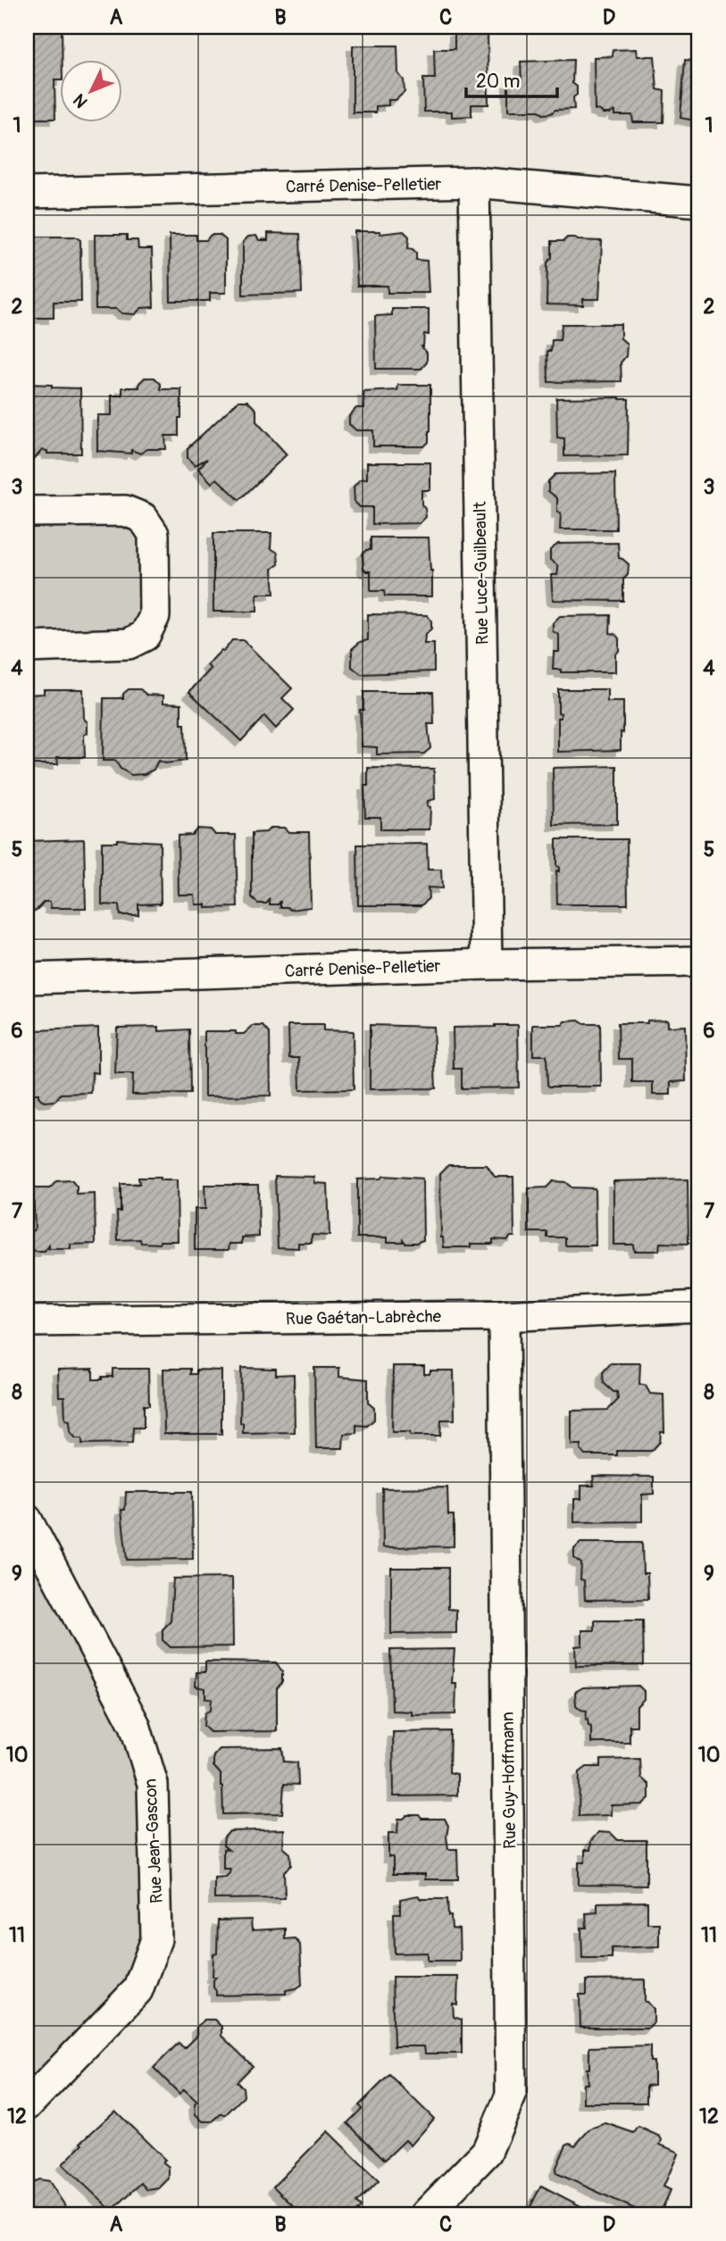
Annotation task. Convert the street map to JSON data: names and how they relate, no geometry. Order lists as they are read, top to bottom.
{
  "streets": {
    "street": [
      "Carré Denise-Pelletier",
      "Rue Luce-Guilbeault",
      "Rue Gaétan-Labrèche",
      "Rue Guy-Hoffmann",
      "Rue Jean-Gascon"
    ]
  },
  "crossings": [
    ["Carré Denise-Pelletier", "Rue Luce-Guilbeault"],
    ["Rue Gaétan-Labrèche", "Rue Guy-Hoffmann"]
  ],
  "scale_bar": "20 m",
  "north": "bottom left",
  "grid": {
    "columns": [
      "A",
      "B",
      "C",
      "D"
    ],
    "rows": [
      "1",
      "2",
      "3",
      "4",
      "5",
      "6",
      "7",
      "8",
      "9",
      "10",
      "11",
      "12"
    ]
  }
}
